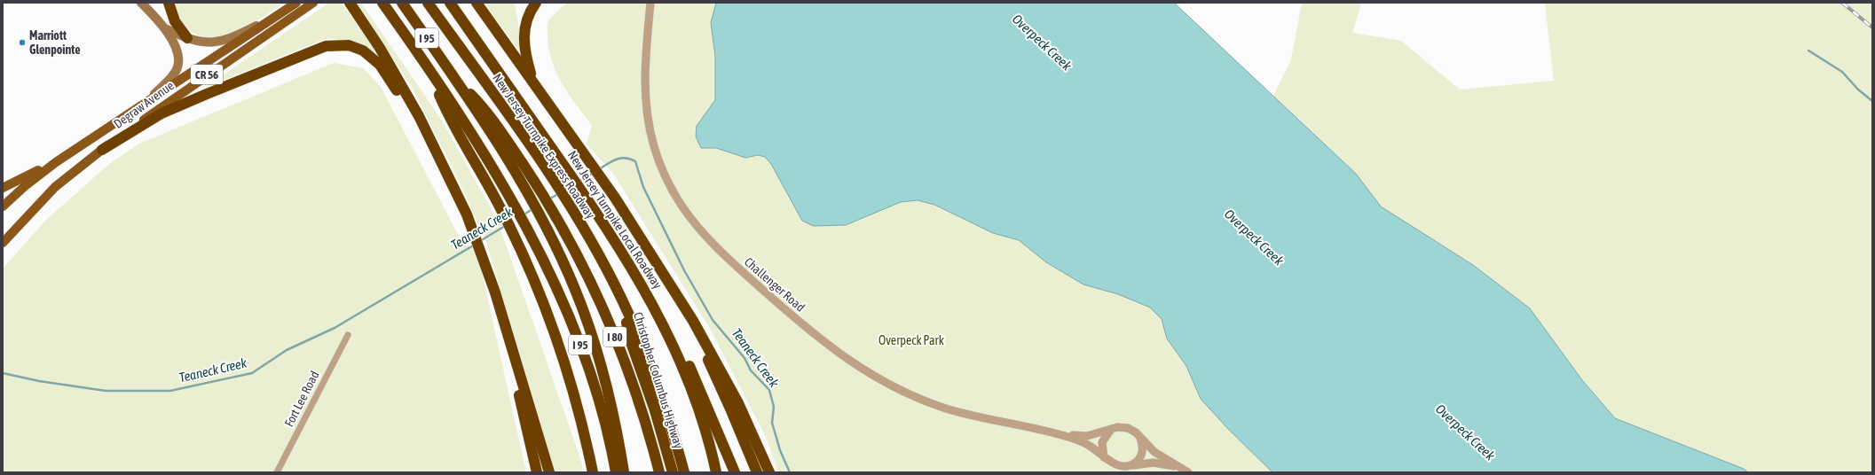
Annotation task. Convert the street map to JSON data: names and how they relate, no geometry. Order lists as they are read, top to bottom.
{
  "streets": {
    "highway": [
      "I 95",
      "New Jersey Turnpike Express Roadway",
      "New Jersey Turnpike Local Roadway",
      "I 80",
      "Christopher Columbus Highway"
    ],
    "main road": ["CR 56", "Degraw Avenue"],
    "street": ["Challenger Road", "Fort Lee Road"]
  },
  "crossings": [
    ["I 95", "Christopher Columbus Highway"],
    ["New Jersey Turnpike Express Roadway", "Christopher Columbus Highway"],
    ["New Jersey Turnpike Local Roadway", "Christopher Columbus Highway"]
  ],
  "water": ["Overpeck Creek", "Teaneck Creek"],
  "parks": ["Overpeck Park"],
  "places": ["Marriott Glenpointe"]
}
